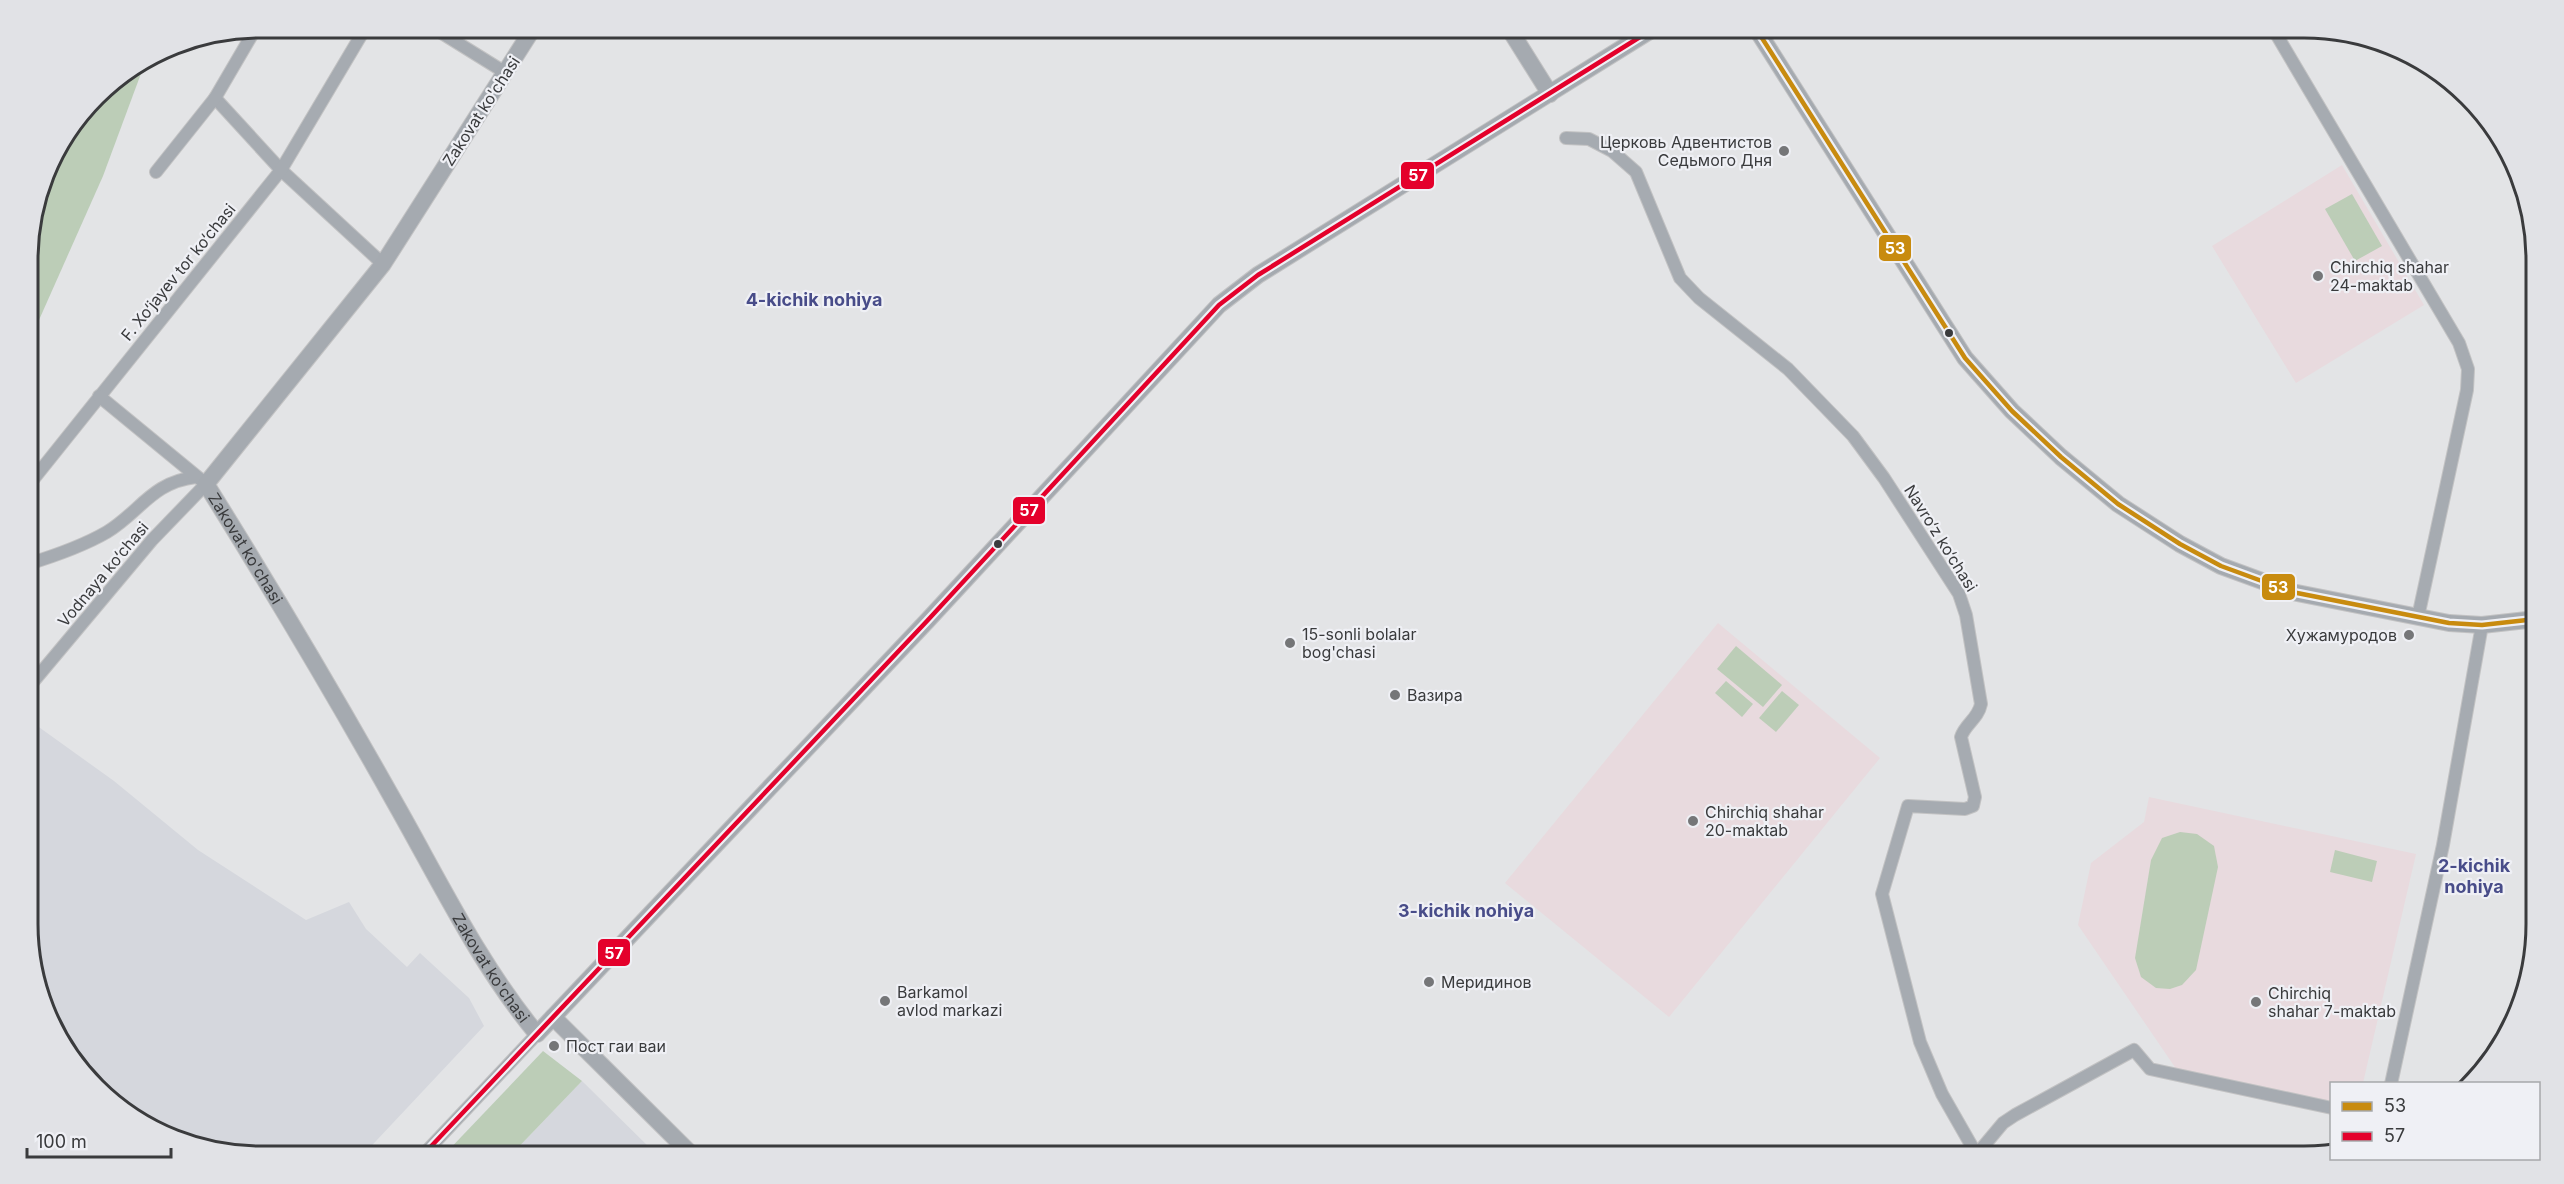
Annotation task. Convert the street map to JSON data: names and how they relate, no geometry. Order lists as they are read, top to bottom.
{
  "streets": {
    "main road": ["Zakovat ko'chasi"],
    "street": ["F. Xo‘jayev tor ko‘chasi", "Navro‘z ko‘chasi", "Vodnaya ko‘chasi"]
  },
  "crossings": [
    ["Zakovat ko'chasi", "Vodnaya ko‘chasi"]
  ],
  "districts": ["4-kichik nohiya", "2-kichik nohiya", "3-kichik nohiya"],
  "places": [
    "Церковь Адвентистов Седьмого Дня",
    "Chirchiq shahar 24-maktab",
    "Хужамуродов",
    "15-sonli bolalar bog'chasi",
    "Вазира",
    "Chirchiq shahar 20-maktab",
    "Меридинов",
    "Barkamol avlod markazi",
    "Chirchiq shahar 7-maktab",
    "Пост гаи ваи"
  ],
  "lines": ["transit line 53", "transit line 57"],
  "legend": ["53", "57"],
  "scale_bar": "100 m"
}
